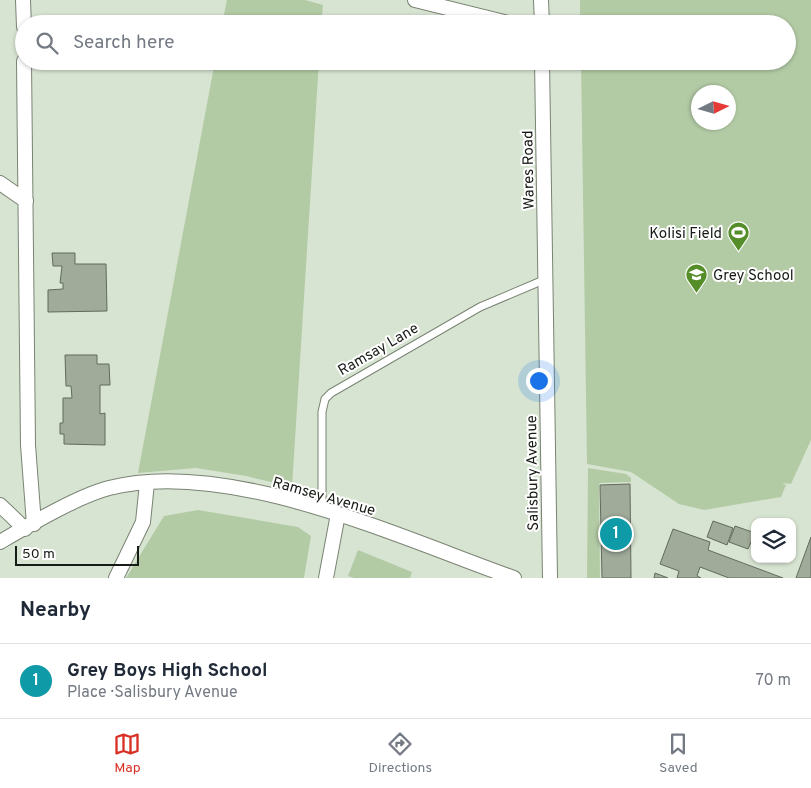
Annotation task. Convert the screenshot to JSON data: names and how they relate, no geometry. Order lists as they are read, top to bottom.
{
  "streets": {
    "street": ["Wares Road", "Salisbury Avenue", "Ramsey Avenue"],
    "lane": ["Ramsay Lane"]
  },
  "crossings": [
    ["Wares Road", "Ramsay Lane"],
    ["Wares Road", "Salisbury Avenue"],
    ["Ramsay Lane", "Salisbury Avenue"],
    ["Ramsay Lane", "Ramsey Avenue"]
  ],
  "places": {
    "sports": ["Kolisi Field"],
    "school or university": ["Grey School"]
  },
  "scale_bar": "50 m",
  "north": "right",
  "page": {
    "search": "Search here",
    "pins": "1",
    "scale": "50 m",
    "heading": "Nearby",
    "list": [
      {
        "mark": "1",
        "name": "Grey Boys High School",
        "note": "Place · Salisbury Avenue",
        "value": "70 m"
      }
    ],
    "nav": ["Map", "Directions", "Saved"]
  }
}
